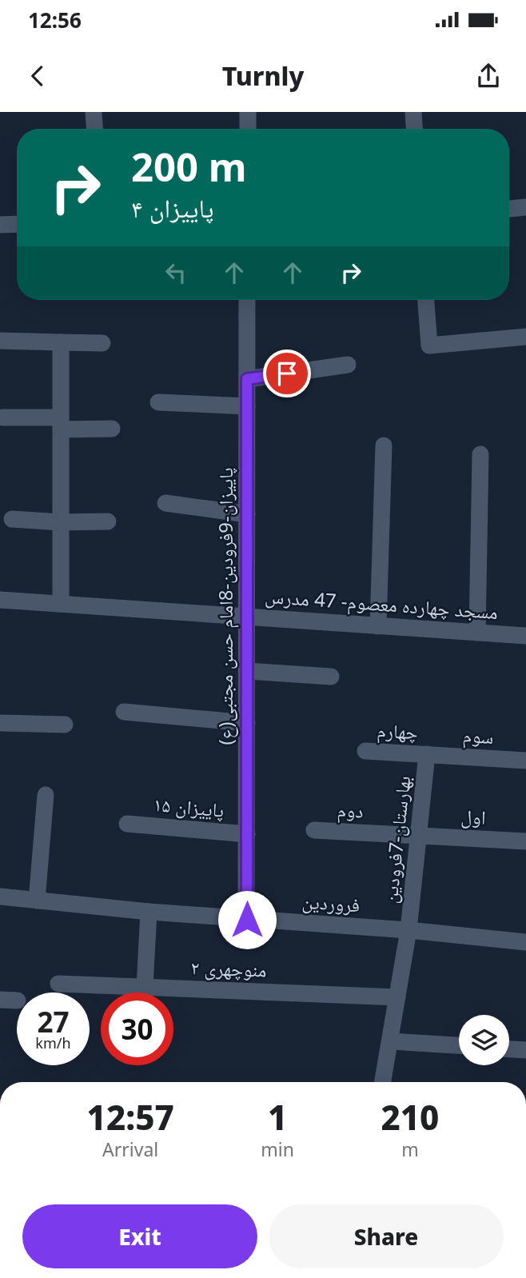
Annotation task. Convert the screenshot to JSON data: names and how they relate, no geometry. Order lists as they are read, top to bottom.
{
  "streets": {
    "street": [
      "مسجد چهارده معصوم- 47 مدرس",
      "پاییزان-9فرودین-8امام حسن مجتبی(ع)",
      "چهارم",
      "سوم",
      "پاییزان ۱۵",
      "دوم",
      "اول",
      "بهارستان-7فرودین",
      "فروردین",
      "منوچهری ۲"
    ]
  },
  "crossings": [
    ["مسجد چهارده معصوم- 47 مدرس", "پاییزان-9فرودین-8امام حسن مجتبی(ع)"],
    ["پاییزان-9فرودین-8امام حسن مجتبی(ع)", "پاییزان ۱۵"],
    ["پاییزان-9فرودین-8امام حسن مجتبی(ع)", "فروردین"],
    ["چهارم", "سوم"],
    ["چهارم", "بهارستان-7فرودین"],
    ["سوم", "بهارستان-7فرودین"],
    ["دوم", "اول"],
    ["دوم", "بهارستان-7فرودین"],
    ["اول", "بهارستان-7فرودین"],
    ["بهارستان-7فرودین", "فروردین"],
    ["بهارستان-7فرودین", "منوچهری ۲"]
  ],
  "page": {
    "status": "12:56",
    "header": "Turnly",
    "turn": ["200 m", "پاییزان ۴"],
    "speed": "27 km/h",
    "limit": "30",
    "eta": [
      "12:57",
      "Arrival",
      "1",
      "min",
      "210",
      "m"
    ],
    "buttons": ["Exit", "Share"]
  }
}
